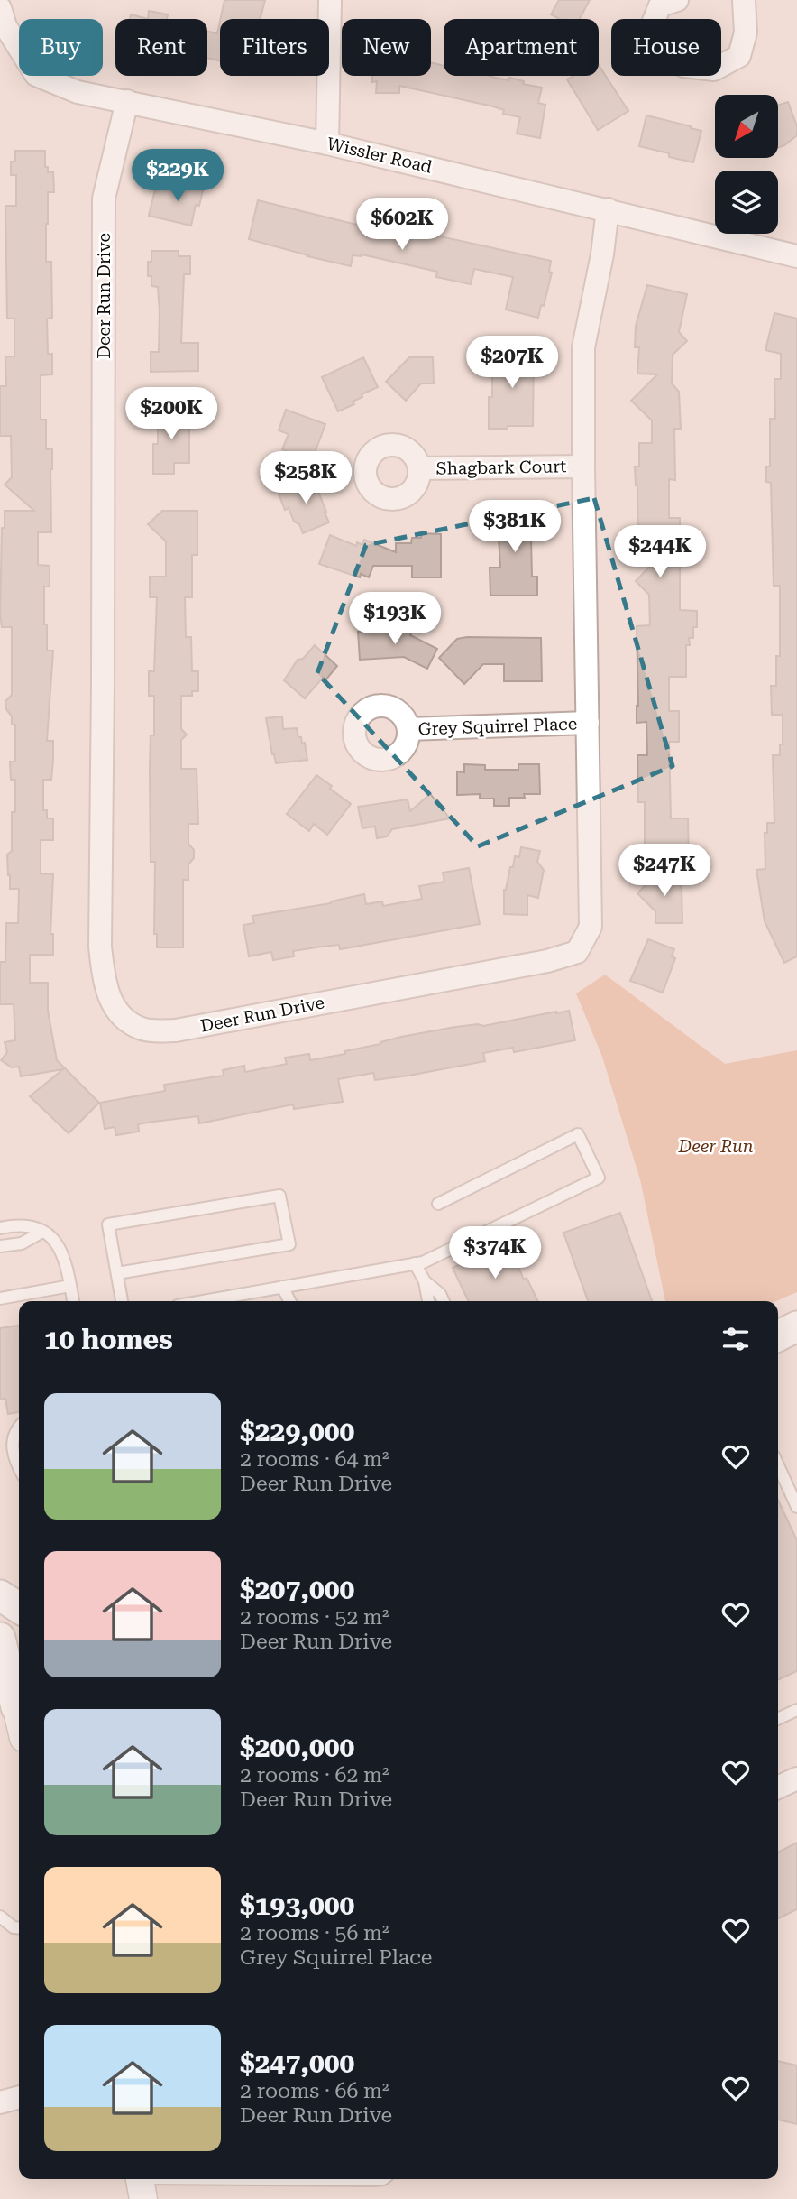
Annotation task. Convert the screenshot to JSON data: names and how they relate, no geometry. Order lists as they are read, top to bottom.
{
  "streets": {
    "street": [
      "Wissler Road",
      "Deer Run Drive",
      "Shagbark Court",
      "Grey Squirrel Place"
    ]
  },
  "crossings": [
    ["Wissler Road", "Deer Run Drive"],
    ["Deer Run Drive", "Shagbark Court"],
    ["Deer Run Drive", "Grey Squirrel Place"]
  ],
  "parks": ["Deer Run"],
  "north": "bottom left",
  "page": {
    "chip": [
      "Buy",
      "Rent",
      "Filters",
      "New",
      "Apartment",
      "House"
    ],
    "price": [
      "$229K",
      "$602K",
      "$207K",
      "$200K",
      "$258K",
      "$381K",
      "$244K",
      "$193K",
      "$247K",
      "$374K"
    ],
    "heading": "10 homes",
    "list": [
      {
        "name": "$229,000",
        "note": "2 rooms · 64 m² · Deer Run Drive"
      },
      {
        "name": "$207,000",
        "note": "2 rooms · 52 m² · Deer Run Drive"
      },
      {
        "name": "$200,000",
        "note": "2 rooms · 62 m² · Deer Run Drive"
      },
      {
        "name": "$193,000",
        "note": "2 rooms · 56 m² · Grey Squirrel Place"
      },
      {
        "name": "$247,000",
        "note": "2 rooms · 66 m² · Deer Run Drive"
      }
    ]
  }
}
